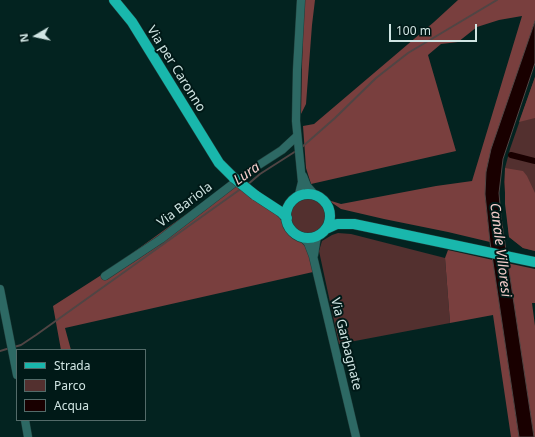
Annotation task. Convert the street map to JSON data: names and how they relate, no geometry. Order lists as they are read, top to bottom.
{
  "streets": {
    "main road": ["Via per Caronno"],
    "street": ["Via Bariola", "Via Garbagnate"]
  },
  "water": ["Lura", "Canale Villoresi"],
  "legend": ["Strada", "Parco", "Acqua"],
  "scale_bar": "100 m",
  "north": "left"
}
